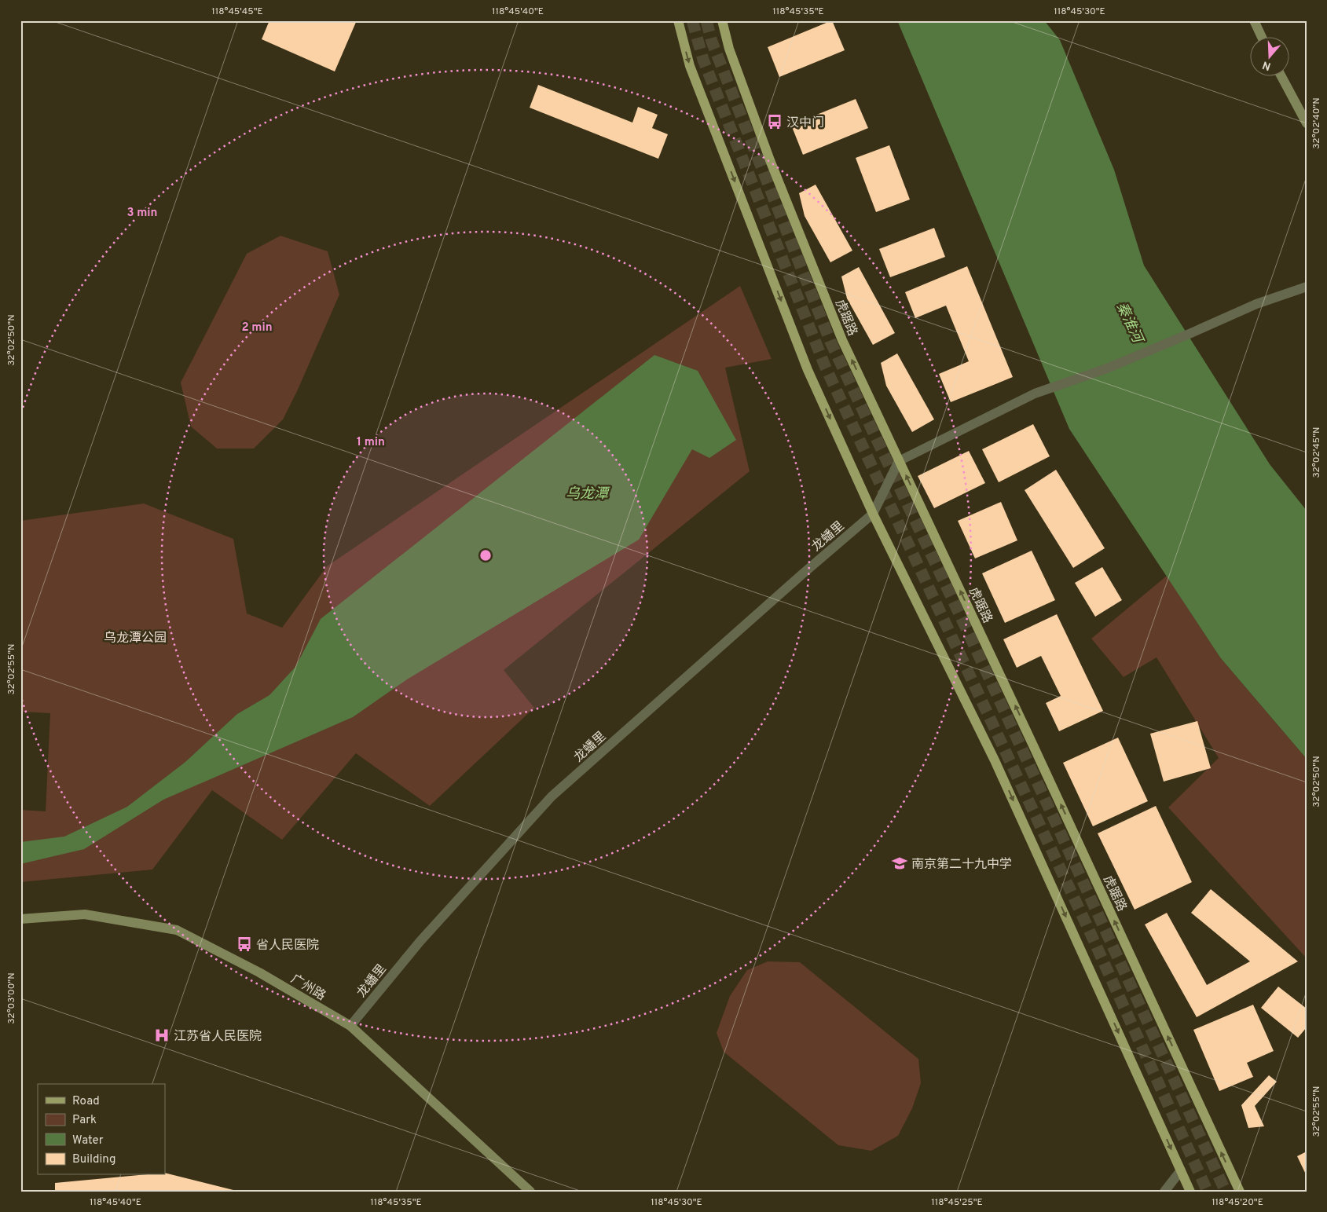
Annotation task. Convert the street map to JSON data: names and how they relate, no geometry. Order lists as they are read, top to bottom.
{
  "streets": {
    "main road": ["虎踞路", "广州路"],
    "street": ["龙蟠里"]
  },
  "crossings": [
    ["龙蟠里", "广州路"]
  ],
  "water": ["秦淮河", "乌龙潭"],
  "parks": ["乌龙潭公园"],
  "places": {
    "bus stop": ["汉中门", "省人民医院"],
    "school or university": ["南京第二十九中学"],
    "hospital": ["江苏省人民医院"]
  },
  "legend": [
    "Road",
    "Park",
    "Water",
    "Building"
  ],
  "north": "bottom",
  "coordinates": [
    "118°45'45\"E",
    "118°45'40\"E",
    "118°45'35\"E",
    "118°45'30\"E",
    "32°02'40\"N",
    "32°02'50\"N",
    "32°02'45\"N",
    "32°02'55\"N",
    "32°03'00\"N",
    "118°45'25\"E",
    "118°45'20\"E"
  ],
  "rings": ["3 min", "2 min", "1 min"]
}
